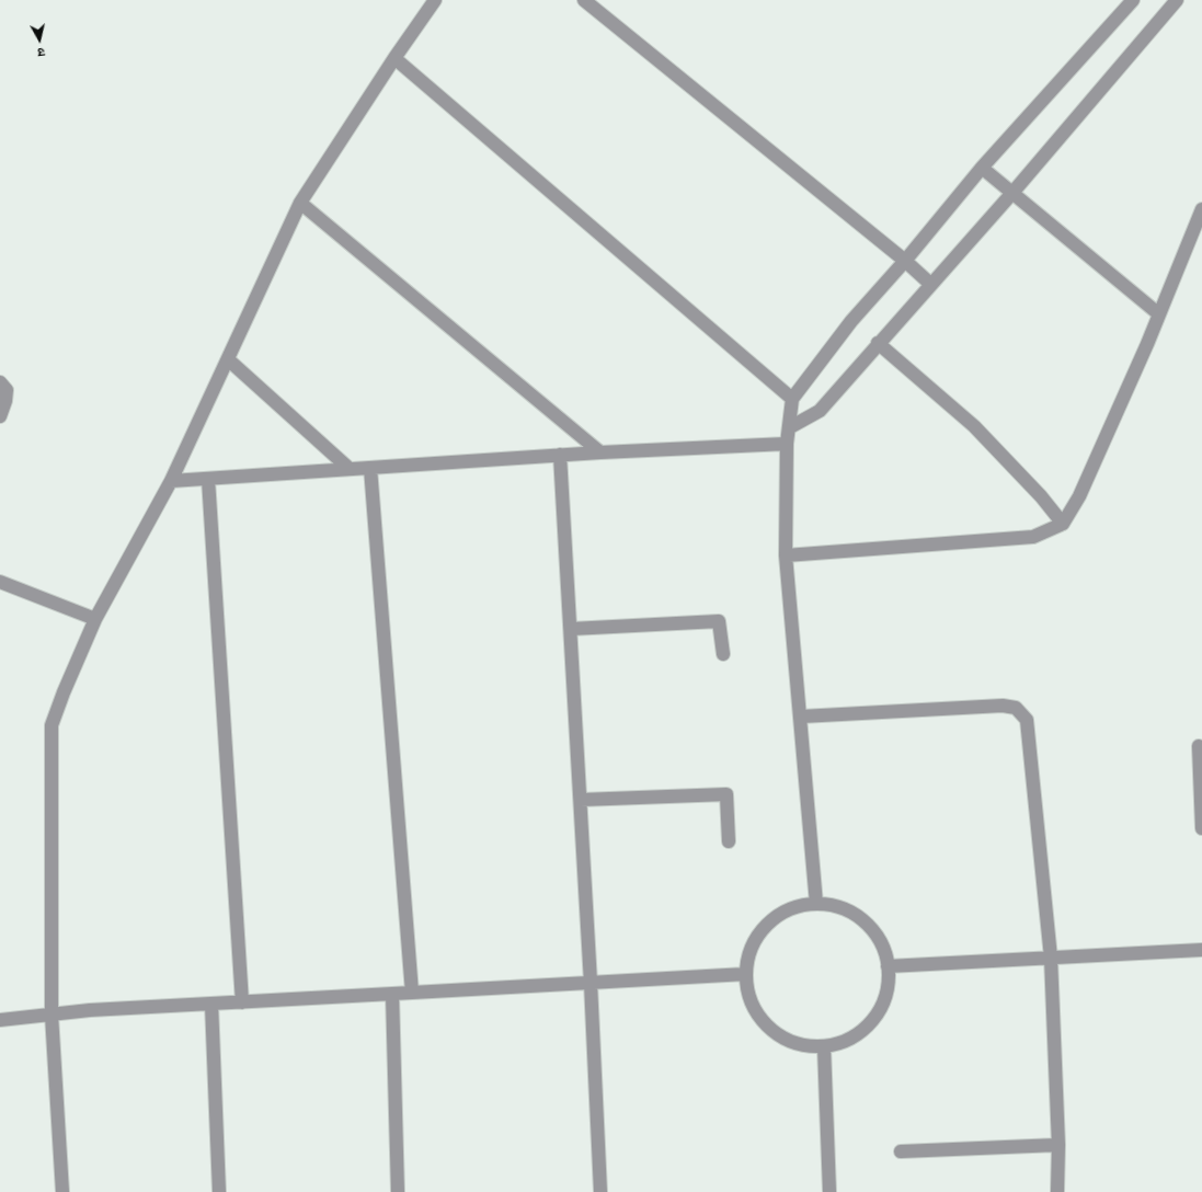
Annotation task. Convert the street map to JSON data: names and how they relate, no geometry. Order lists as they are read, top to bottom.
{
  "north": "bottom"
}
